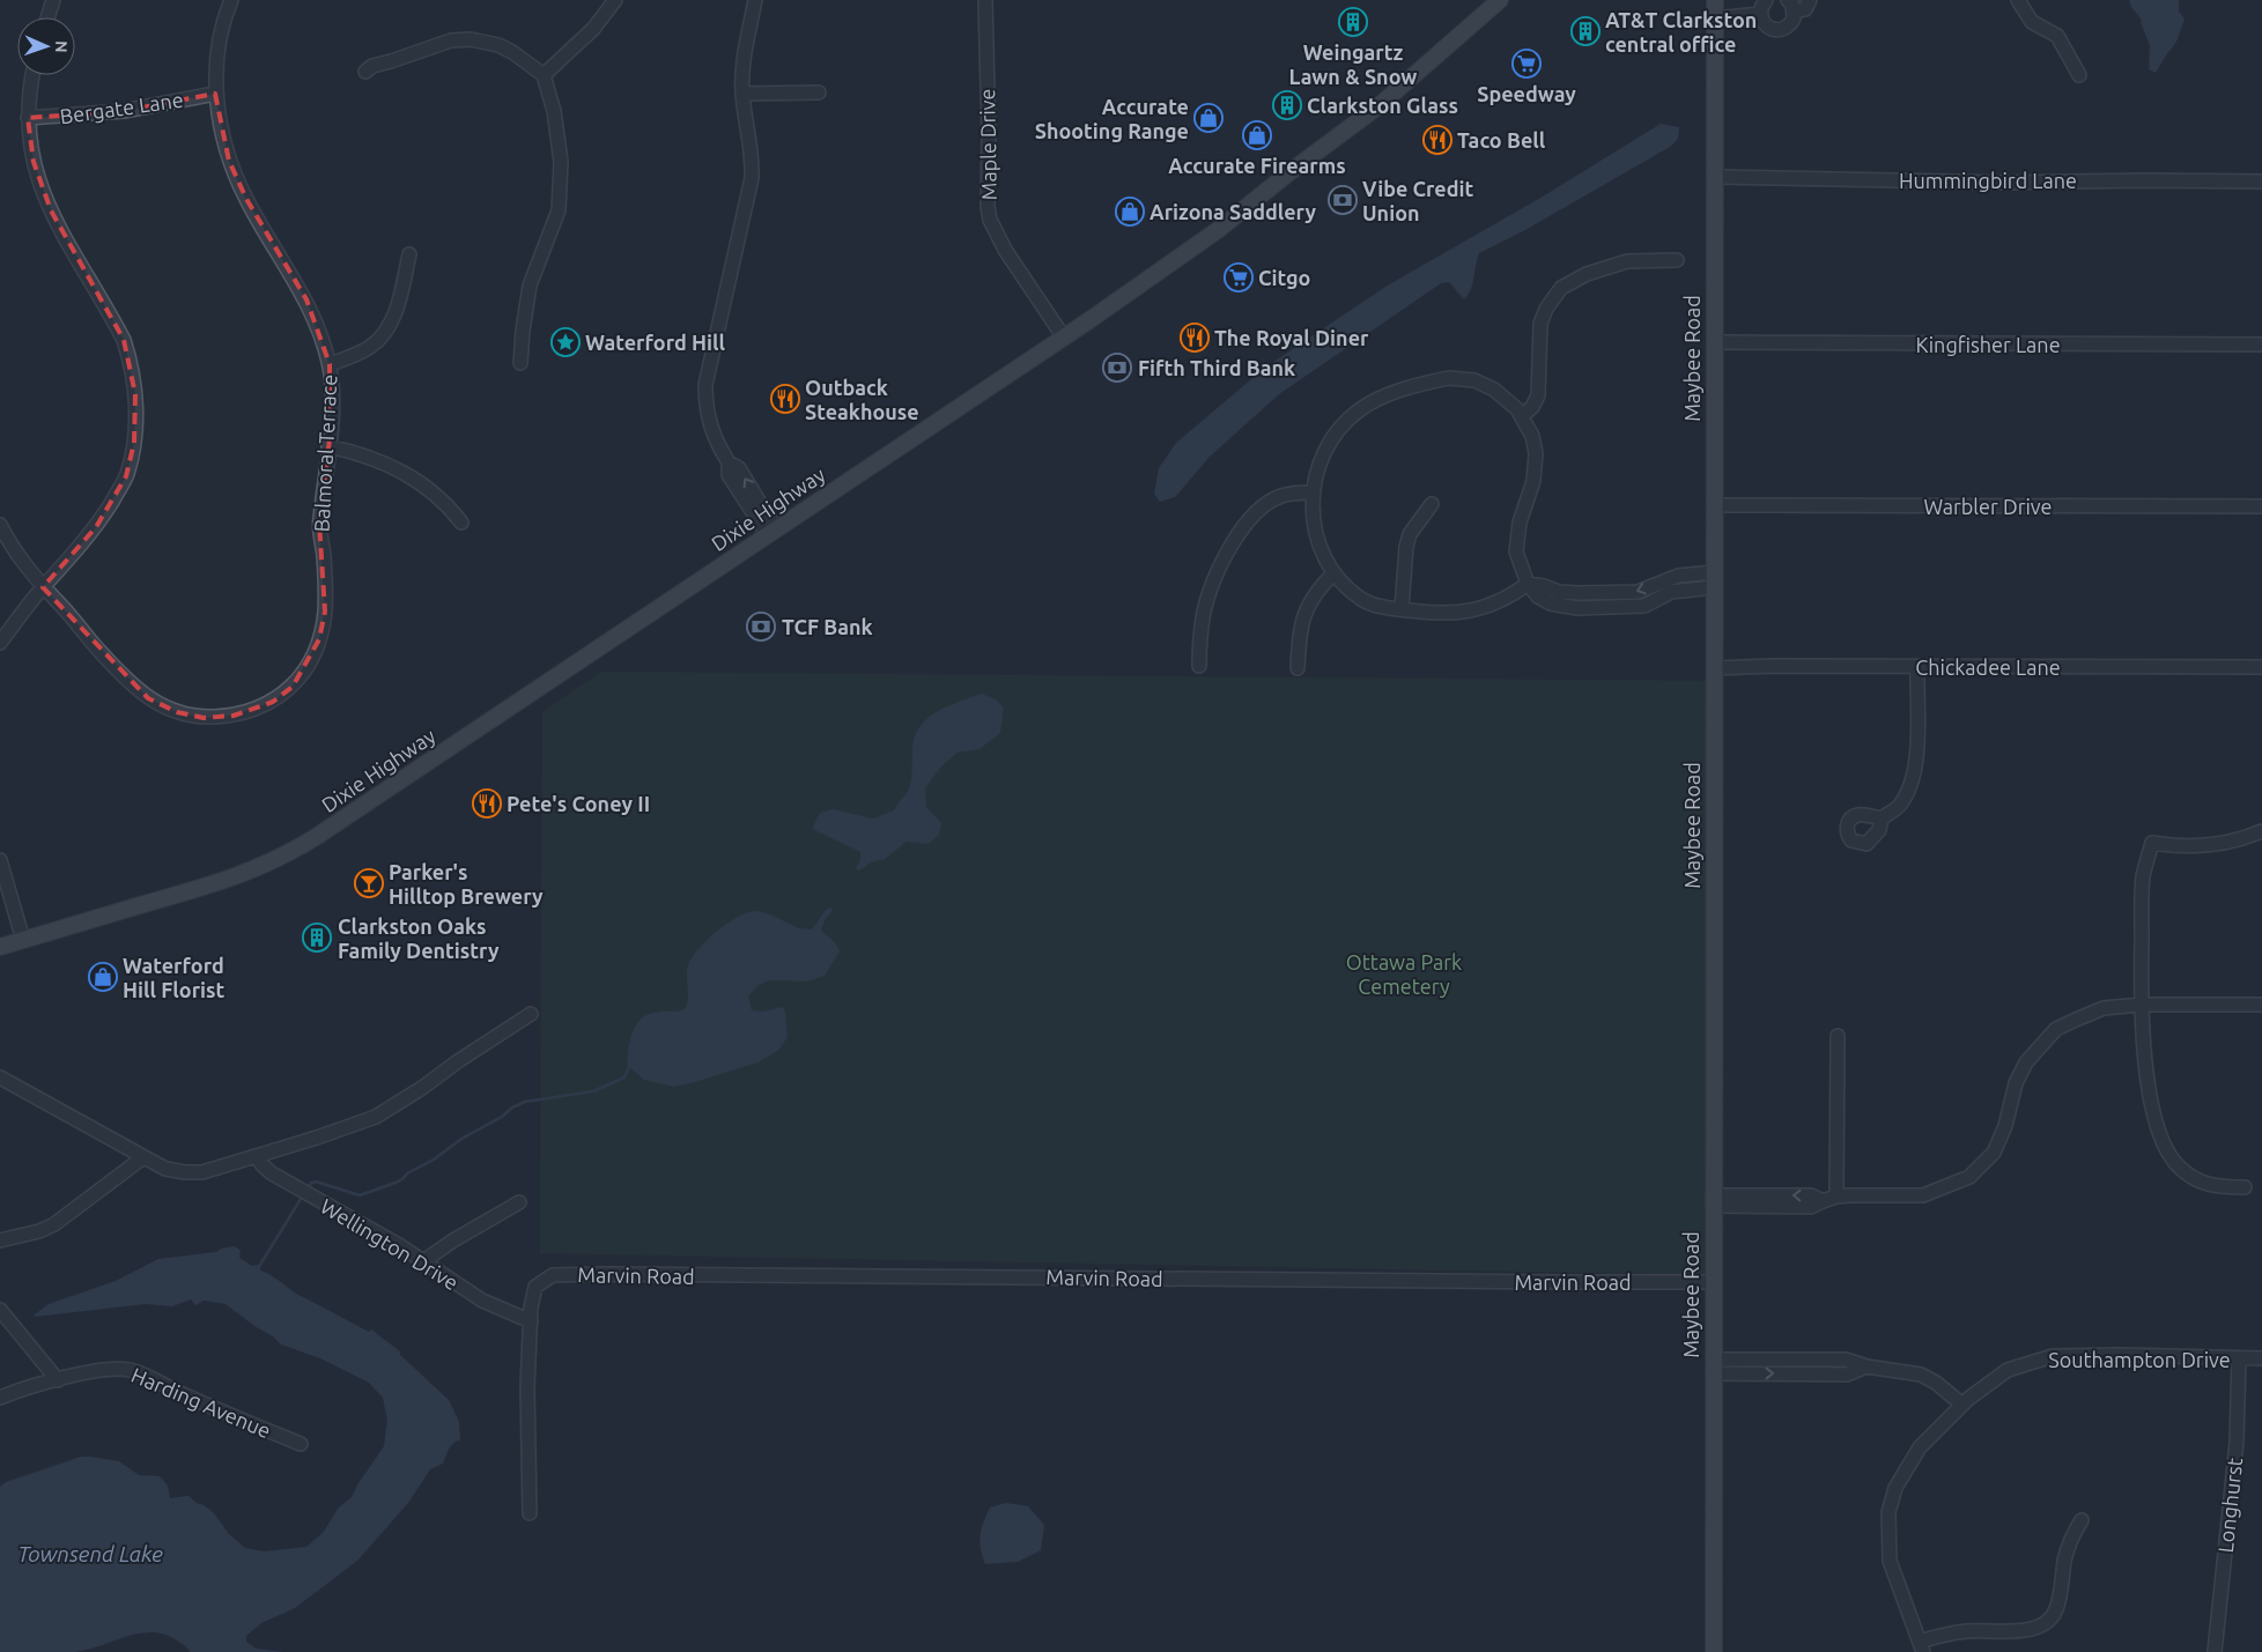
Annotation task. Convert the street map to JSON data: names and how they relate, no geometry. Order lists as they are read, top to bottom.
{
  "streets": {
    "main road": ["Maybee Road", "Dixie Highway"],
    "street": [
      "Bergate Lane",
      "Maple Drive",
      "Hummingbird Lane",
      "Kingfisher Lane",
      "Balmoral Terrace",
      "Warbler Drive",
      "Chickadee Lane",
      "Wellington Drive",
      "Marvin Road",
      "Southampton Drive",
      "Harding Avenue",
      "Longhurst"
    ]
  },
  "crossings": [
    ["Bergate Lane", "Balmoral Terrace"],
    ["Maple Drive", "Dixie Highway"],
    ["Hummingbird Lane", "Maybee Road"],
    ["Kingfisher Lane", "Maybee Road"],
    ["Maybee Road", "Warbler Drive"],
    ["Maybee Road", "Chickadee Lane"],
    ["Maybee Road", "Marvin Road"],
    ["Wellington Drive", "Marvin Road"],
    ["Southampton Drive", "Longhurst"]
  ],
  "water": ["Townsend Lake"],
  "parks": ["Ottawa Park Cemetery"],
  "places": {
    "building": [
      "Weingartz Lawn & Snow",
      "AT&T Clarkston central office",
      "Clarkston Glass",
      "Clarkston Oaks Family Dentistry"
    ],
    "supermarket": ["Speedway", "Citgo"],
    "shop": [
      "Accurate Shooting Range",
      "Accurate Firearms",
      "Arizona Saddlery",
      "Waterford Hill Florist"
    ],
    "restaurant": [
      "Taco Bell",
      "The Royal Diner",
      "Outback Steakhouse",
      "Pete's Coney II"
    ],
    "bank": ["Vibe Credit Union", "Fifth Third Bank", "TCF Bank"],
    "place": ["Waterford Hill"],
    "bar": ["Parker's Hilltop Brewery"]
  },
  "north": "right"
}
